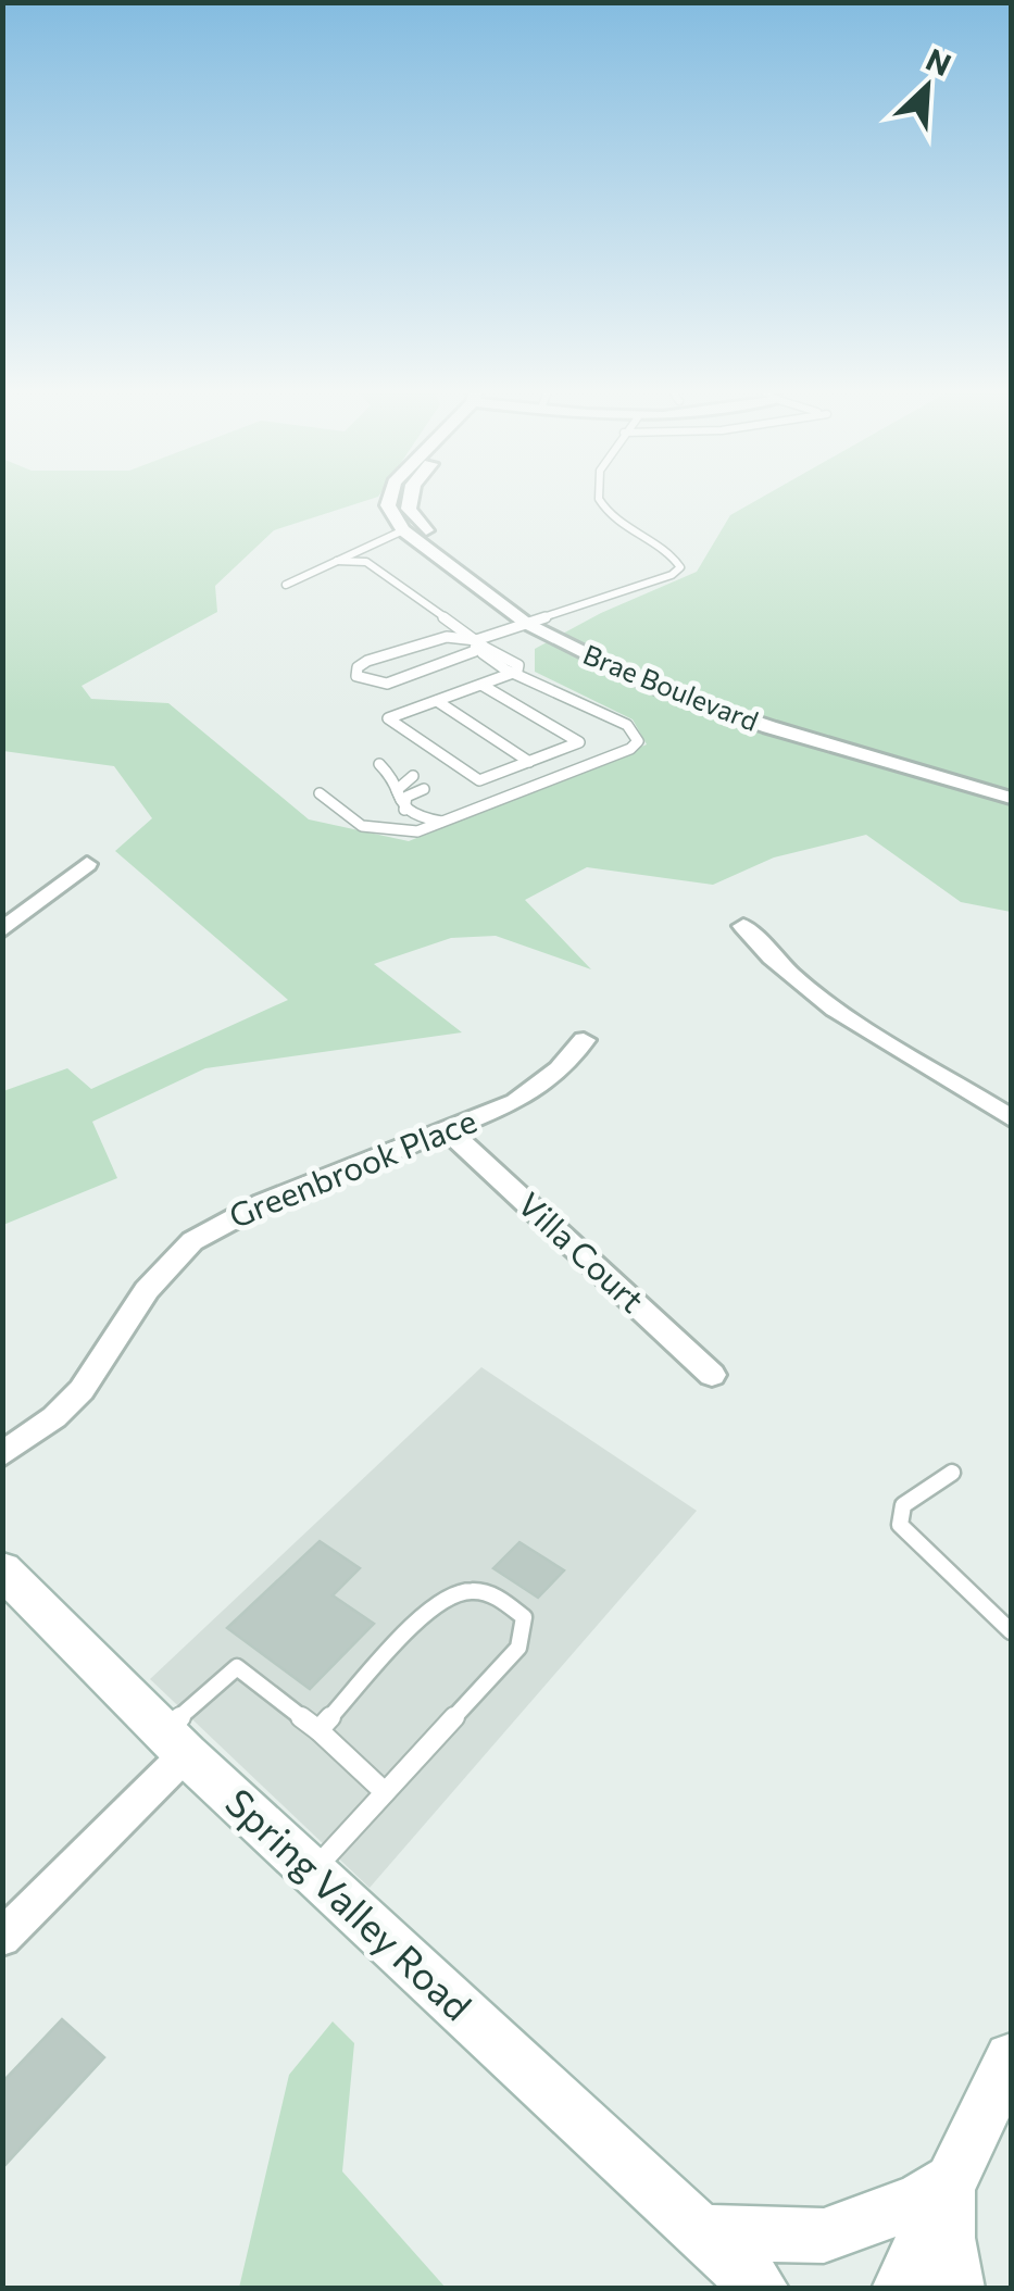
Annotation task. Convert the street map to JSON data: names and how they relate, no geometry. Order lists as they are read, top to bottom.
{
  "streets": {
    "street": [
      "Brae Boulevard",
      "Greenbrook Place",
      "Villa Court",
      "Spring Valley Road"
    ]
  },
  "crossings": [
    ["Greenbrook Place", "Villa Court"]
  ],
  "north": "top right"
}
